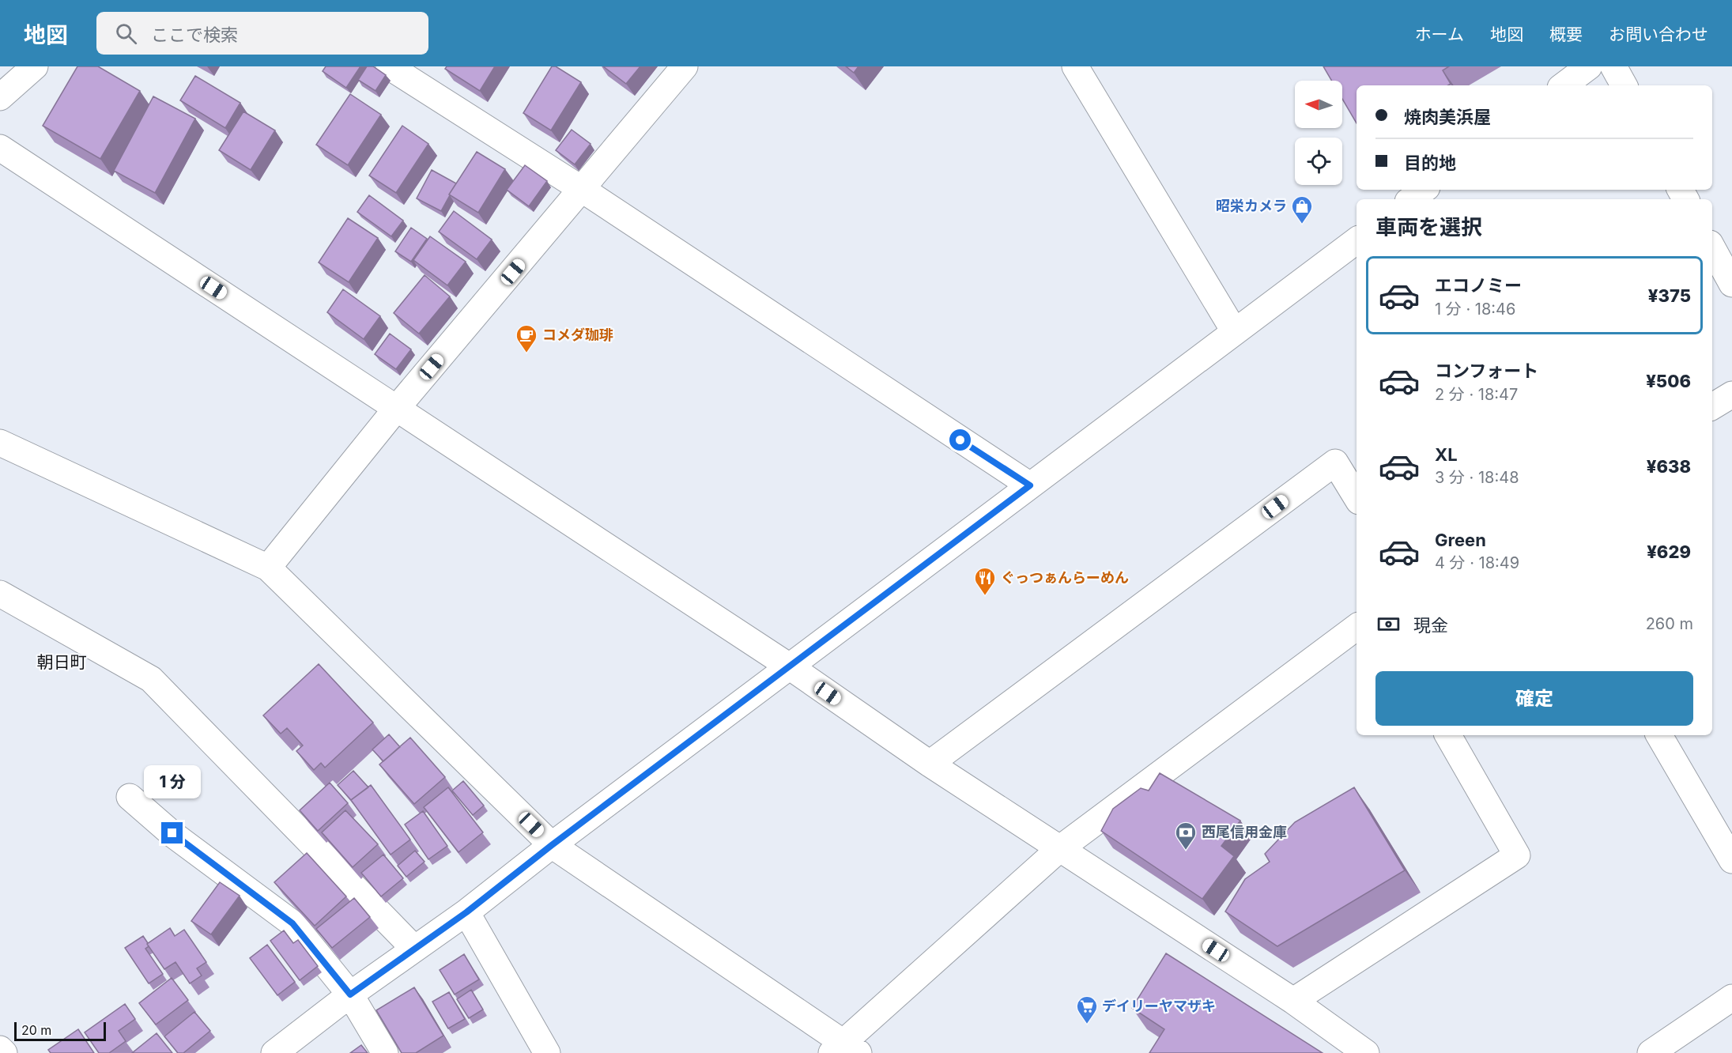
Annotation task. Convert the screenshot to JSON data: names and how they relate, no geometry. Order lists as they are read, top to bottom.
{
  "districts": ["朝日町"],
  "places": {
    "shop": ["昭栄カメラ"],
    "cafe": ["コメダ珈琲"],
    "restaurant": ["ぐっつぁんらーめん"],
    "bank": ["西尾信用金庫"],
    "supermarket": ["デイリーヤマザキ"]
  },
  "scale_bar": "20 m",
  "north": "left",
  "page": {
    "header": "地図",
    "search": "ここで検索",
    "nav": [
      "ホーム",
      "地図",
      "概要",
      "お問い合わせ"
    ],
    "banner": ["焼肉美浜屋", "目的地"],
    "heading": "車両を選択",
    "list": [
      {
        "name": "エコノミー",
        "note": "1 分 · 18:46",
        "value": "¥375"
      },
      {
        "name": "コンフォート",
        "note": "2 分 · 18:47",
        "value": "¥506"
      },
      {
        "name": "XL",
        "note": "3 分 · 18:48",
        "value": "¥638"
      },
      {
        "name": "Green",
        "note": "4 分 · 18:49",
        "value": "¥629"
      }
    ],
    "pay": ["現金", "260 m"],
    "buttons": "確定",
    "bubble": "1 分",
    "scale": "20 m"
  }
}
